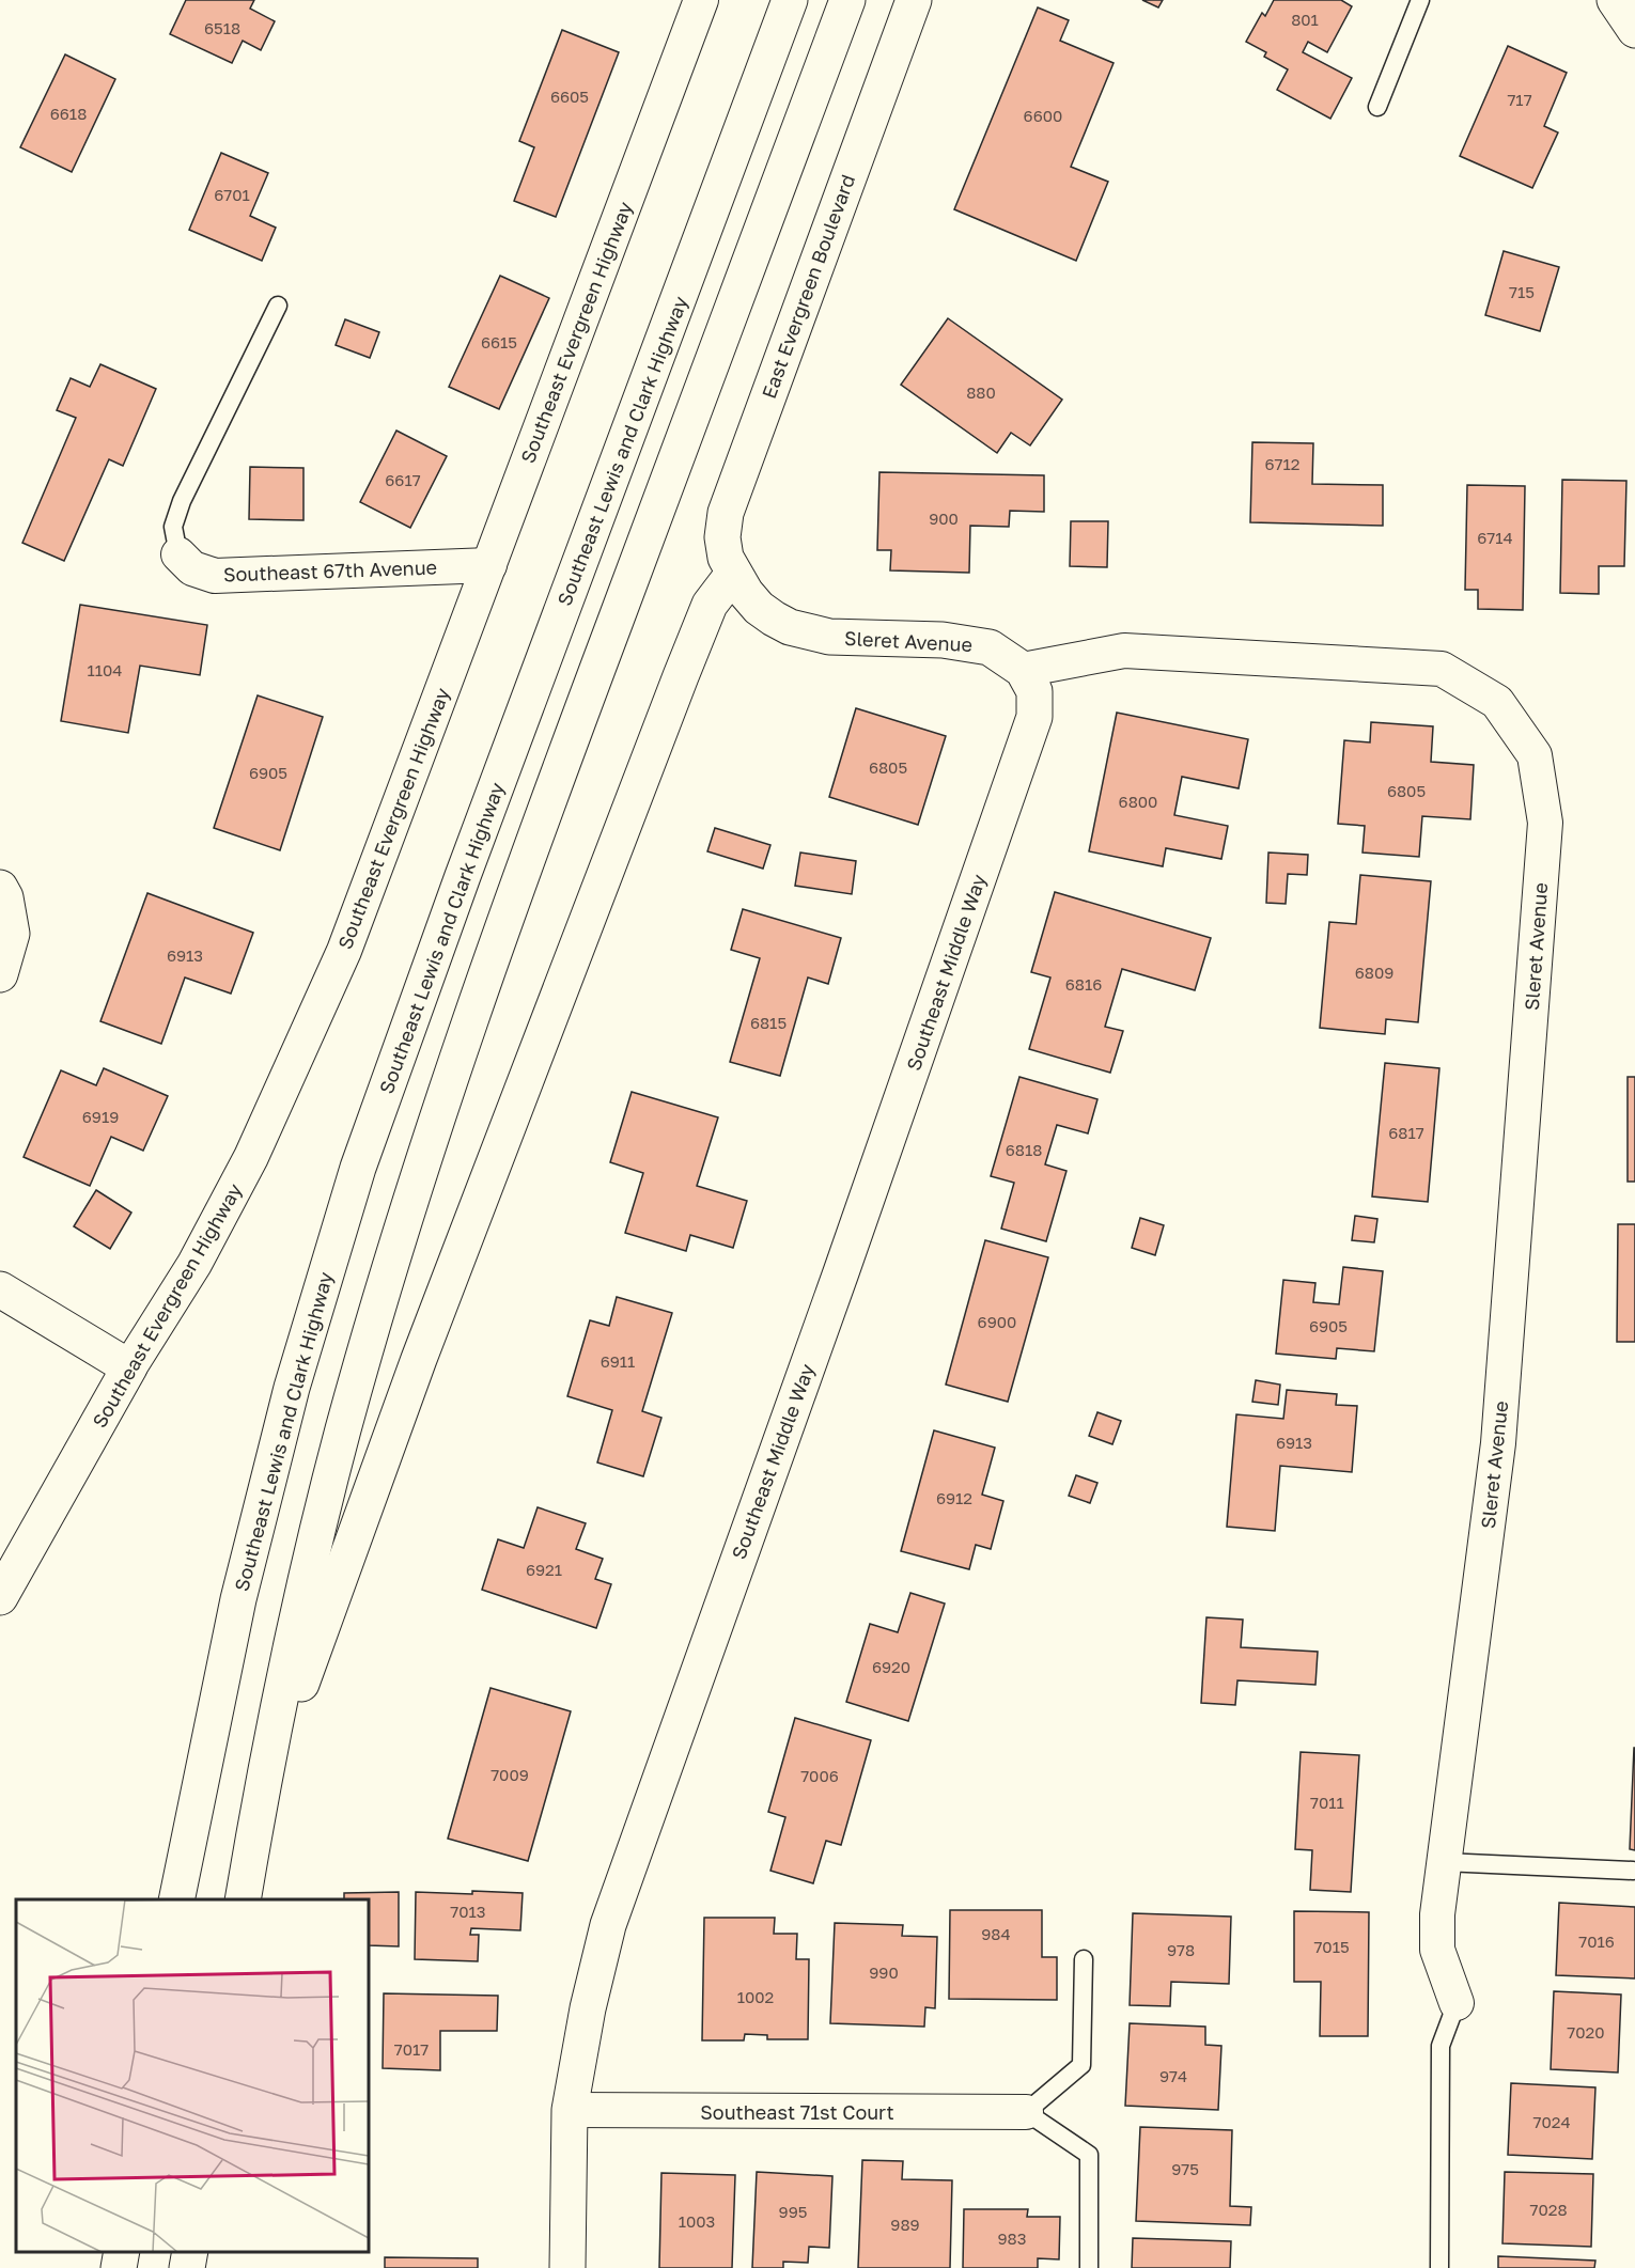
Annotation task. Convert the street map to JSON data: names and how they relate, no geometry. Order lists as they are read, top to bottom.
{
  "streets": {
    "main road": [
      "East Evergreen Boulevard",
      "Southeast Evergreen Highway",
      "Southeast Lewis and Clark Highway",
      "Sleret Avenue",
      "Southeast Middle Way"
    ],
    "street": ["Southeast 67th Avenue", "Southeast 71st Court"]
  },
  "crossings": [
    ["East Evergreen Boulevard", "Sleret Avenue"],
    ["Southeast Evergreen Highway", "Southeast 67th Avenue"],
    ["Sleret Avenue", "Southeast Middle Way"],
    ["Southeast Middle Way", "Southeast 71st Court"]
  ],
  "house_numbers": [
    "801",
    "6518",
    "6605",
    "717",
    "6618",
    "6600",
    "6701",
    "715",
    "6615",
    "880",
    "6712",
    "6617",
    "900",
    "6714",
    "1104",
    "6805",
    "6905",
    "6805",
    "6800",
    "6913",
    "6809",
    "6816",
    "6815",
    "6919",
    "6817",
    "6818",
    "6900",
    "6905",
    "6911",
    "6913",
    "6912",
    "6921",
    "6920",
    "7009",
    "7006",
    "7011",
    "7013",
    "984",
    "7016",
    "7015",
    "978",
    "990",
    "1002",
    "7020",
    "7017",
    "974",
    "7024",
    "975",
    "7028",
    "995",
    "1003",
    "989",
    "983"
  ]
}
